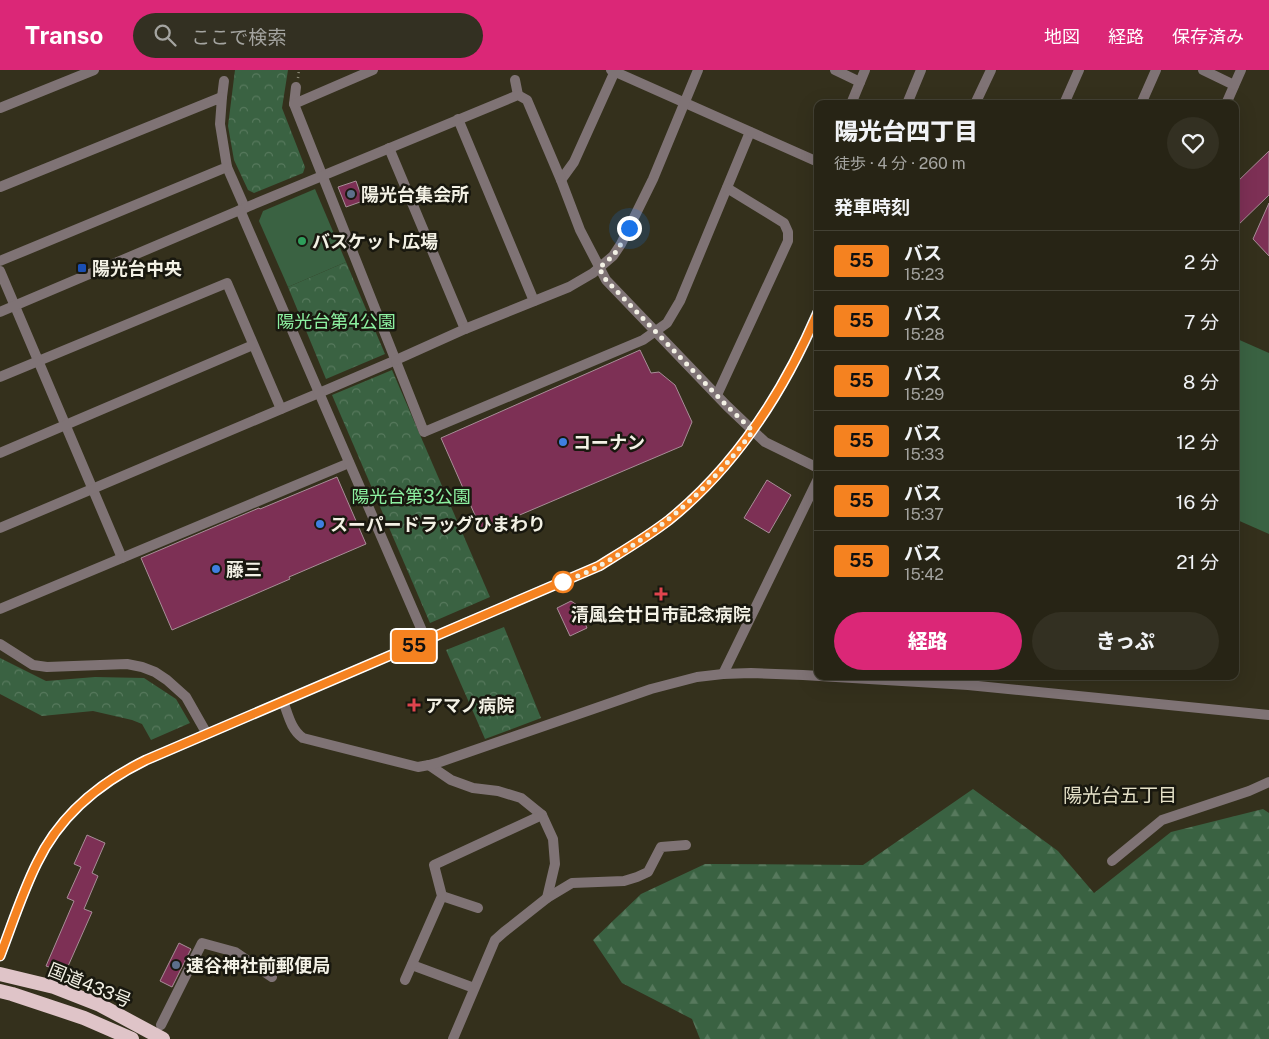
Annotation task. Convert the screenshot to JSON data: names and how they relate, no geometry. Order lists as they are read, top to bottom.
{
  "streets": {
    "highway": ["国道433号"]
  },
  "districts": ["陽光台五丁目"],
  "parks": ["陽光台第4公園", "陽光台第3公園"],
  "places": {
    "other": [
      "陽光台集会所",
      "バスケット広場",
      "コーナン",
      "スーパードラッグひまわり",
      "藤三",
      "速谷神社前郵便局"
    ],
    "transit": ["陽光台中央"],
    "health": ["清風会廿日市記念病院", "アマノ病院"]
  },
  "lines": ["bus line 55"],
  "page": {
    "header": "Transo",
    "search": "ここで検索",
    "nav": ["地図", "経路", "保存済み"],
    "on_map": "55",
    "heading": [
      ["陽光台四丁目", "徒歩 · 4 分 · 260 m"],
      "発車時刻"
    ],
    "list": [
      {
        "mark": "55",
        "name": "バス",
        "note": "15:23",
        "value": "2 分"
      },
      {
        "mark": "55",
        "name": "バス",
        "note": "15:28",
        "value": "7 分"
      },
      {
        "mark": "55",
        "name": "バス",
        "note": "15:29",
        "value": "8 分"
      },
      {
        "mark": "55",
        "name": "バス",
        "note": "15:33",
        "value": "12 分"
      },
      {
        "mark": "55",
        "name": "バス",
        "note": "15:37",
        "value": "16 分"
      },
      {
        "mark": "55",
        "name": "バス",
        "note": "15:42",
        "value": "21 分"
      }
    ],
    "buttons": ["経路", "きっぷ"]
  }
}
